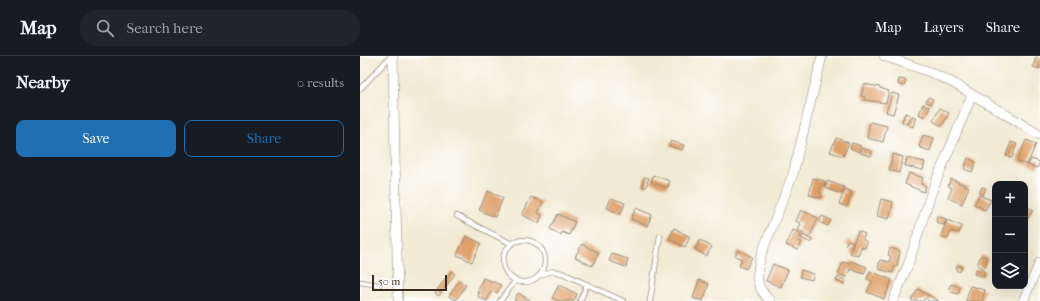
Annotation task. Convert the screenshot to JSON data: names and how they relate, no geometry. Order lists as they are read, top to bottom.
{
  "scale_bar": "50 m",
  "page": {
    "header": "Map",
    "search": "Search here",
    "nav": ["Map", "Layers", "Share"],
    "heading": ["Nearby", "0 results"],
    "buttons": ["Save", "Share"],
    "map_buttons": ["+", "−"],
    "scale": "50 m"
  }
}
